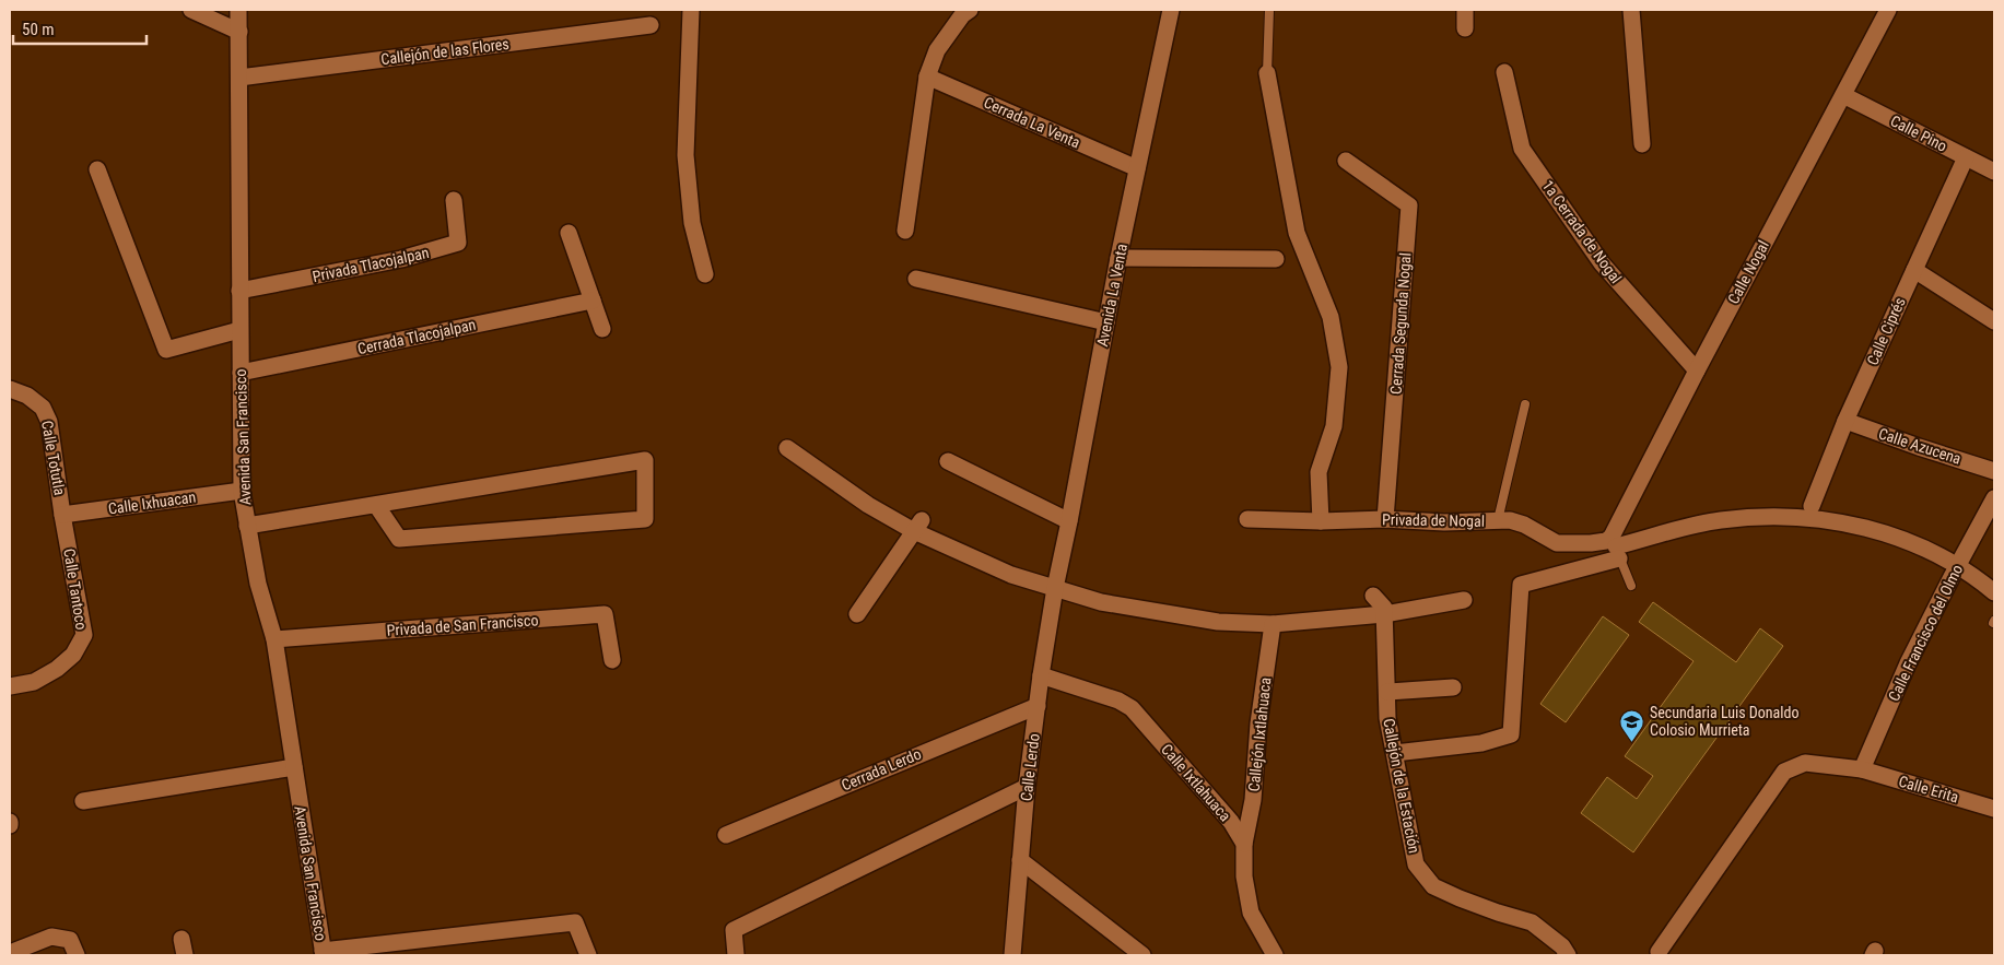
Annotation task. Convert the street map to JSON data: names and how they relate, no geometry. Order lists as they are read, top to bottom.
{
  "streets": {
    "street": [
      "Callejón de las Flores",
      "Cerrada La Venta",
      "Calle Pino",
      "1a Cerrada de Nogal",
      "Privada Tlacojalpan",
      "Calle Nogal",
      "Avenida La Venta",
      "Cerrada Segunda Nogal",
      "Calle Ciprés",
      "Cerrada Tlacojalpan",
      "Avenida San Francisco",
      "Calle Azucena",
      "Calle Totutla",
      "Calle Ixhuacan",
      "Privada de Nogal",
      "Calle Tantoco",
      "Privada de San Francisco",
      "Calle Francisco del Olmo",
      "Callejón Ixtlahuaca",
      "Calle Lerdo",
      "Cerrada Lerdo",
      "Calle Ixtlahuaca",
      "Callejón de la Estación",
      "Calle Erita"
    ]
  },
  "crossings": [
    ["Callejón de las Flores", "Avenida San Francisco"],
    ["Cerrada La Venta", "Avenida La Venta"],
    ["Calle Pino", "Calle Nogal"],
    ["Calle Pino", "Calle Ciprés"],
    ["1a Cerrada de Nogal", "Calle Nogal"],
    ["Privada Tlacojalpan", "Avenida San Francisco"],
    ["Calle Nogal", "Privada de Nogal"],
    ["Avenida La Venta", "Calle Lerdo"],
    ["Cerrada Segunda Nogal", "Privada de Nogal"],
    ["Calle Ciprés", "Calle Azucena"],
    ["Cerrada Tlacojalpan", "Avenida San Francisco"],
    ["Avenida San Francisco", "Calle Ixhuacan"],
    ["Avenida San Francisco", "Privada de San Francisco"],
    ["Calle Totutla", "Calle Ixhuacan"],
    ["Calle Totutla", "Calle Tantoco"],
    ["Calle Ixhuacan", "Calle Tantoco"],
    ["Calle Francisco del Olmo", "Calle Erita"],
    ["Callejón Ixtlahuaca", "Calle Ixtlahuaca"],
    ["Calle Lerdo", "Cerrada Lerdo"],
    ["Calle Lerdo", "Calle Ixtlahuaca"]
  ],
  "places": {
    "school or university": ["Secundaria Luis Donaldo Colosio Murrieta"]
  },
  "scale_bar": "50 m"
}
